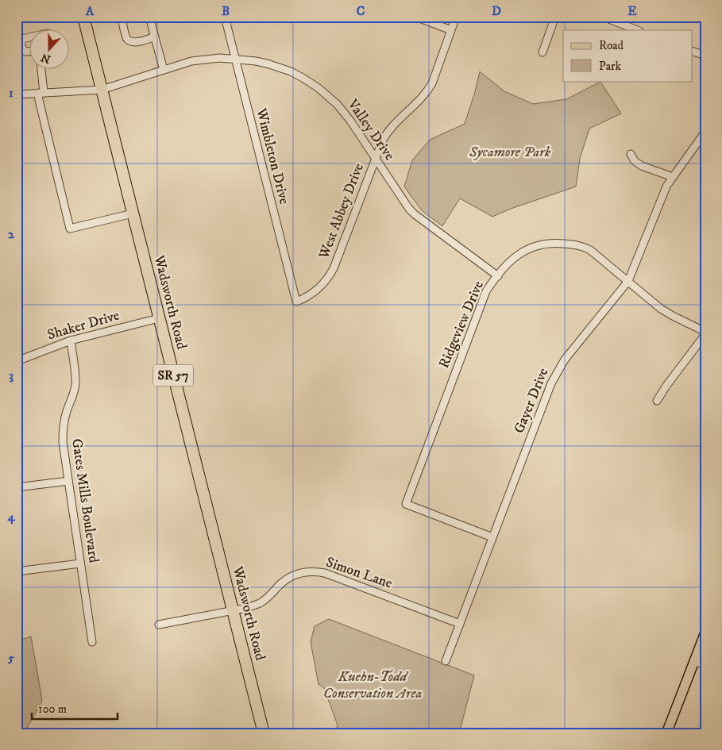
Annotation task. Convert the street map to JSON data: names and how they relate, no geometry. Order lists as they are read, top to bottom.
{
  "streets": {
    "highway": ["Wadsworth Road", "SR 57"],
    "street": [
      "Valley Drive",
      "Wimbleton Drive",
      "West Abbey Drive",
      "Ridgeview Drive",
      "Shaker Drive",
      "Gayer Drive",
      "Gates Mills Boulevard",
      "Simon Lane"
    ]
  },
  "crossings": [
    ["Valley Drive", "Wimbleton Drive"],
    ["Valley Drive", "West Abbey Drive"],
    ["Valley Drive", "Wadsworth Road"],
    ["Valley Drive", "Ridgeview Drive"],
    ["Wimbleton Drive", "West Abbey Drive"],
    ["Wadsworth Road", "Shaker Drive"],
    ["Wadsworth Road", "Simon Lane"],
    ["Ridgeview Drive", "Gayer Drive"],
    ["Shaker Drive", "Gates Mills Boulevard"],
    ["Gayer Drive", "Simon Lane"]
  ],
  "parks": ["Sycamore Park", "Kuehn-Todd Conservation Area"],
  "legend": ["Road", "Park"],
  "scale_bar": "100 m",
  "north": "bottom",
  "grid": {
    "columns": [
      "A",
      "B",
      "C",
      "D",
      "E"
    ],
    "rows": [
      "1",
      "2",
      "3",
      "4",
      "5"
    ]
  }
}
